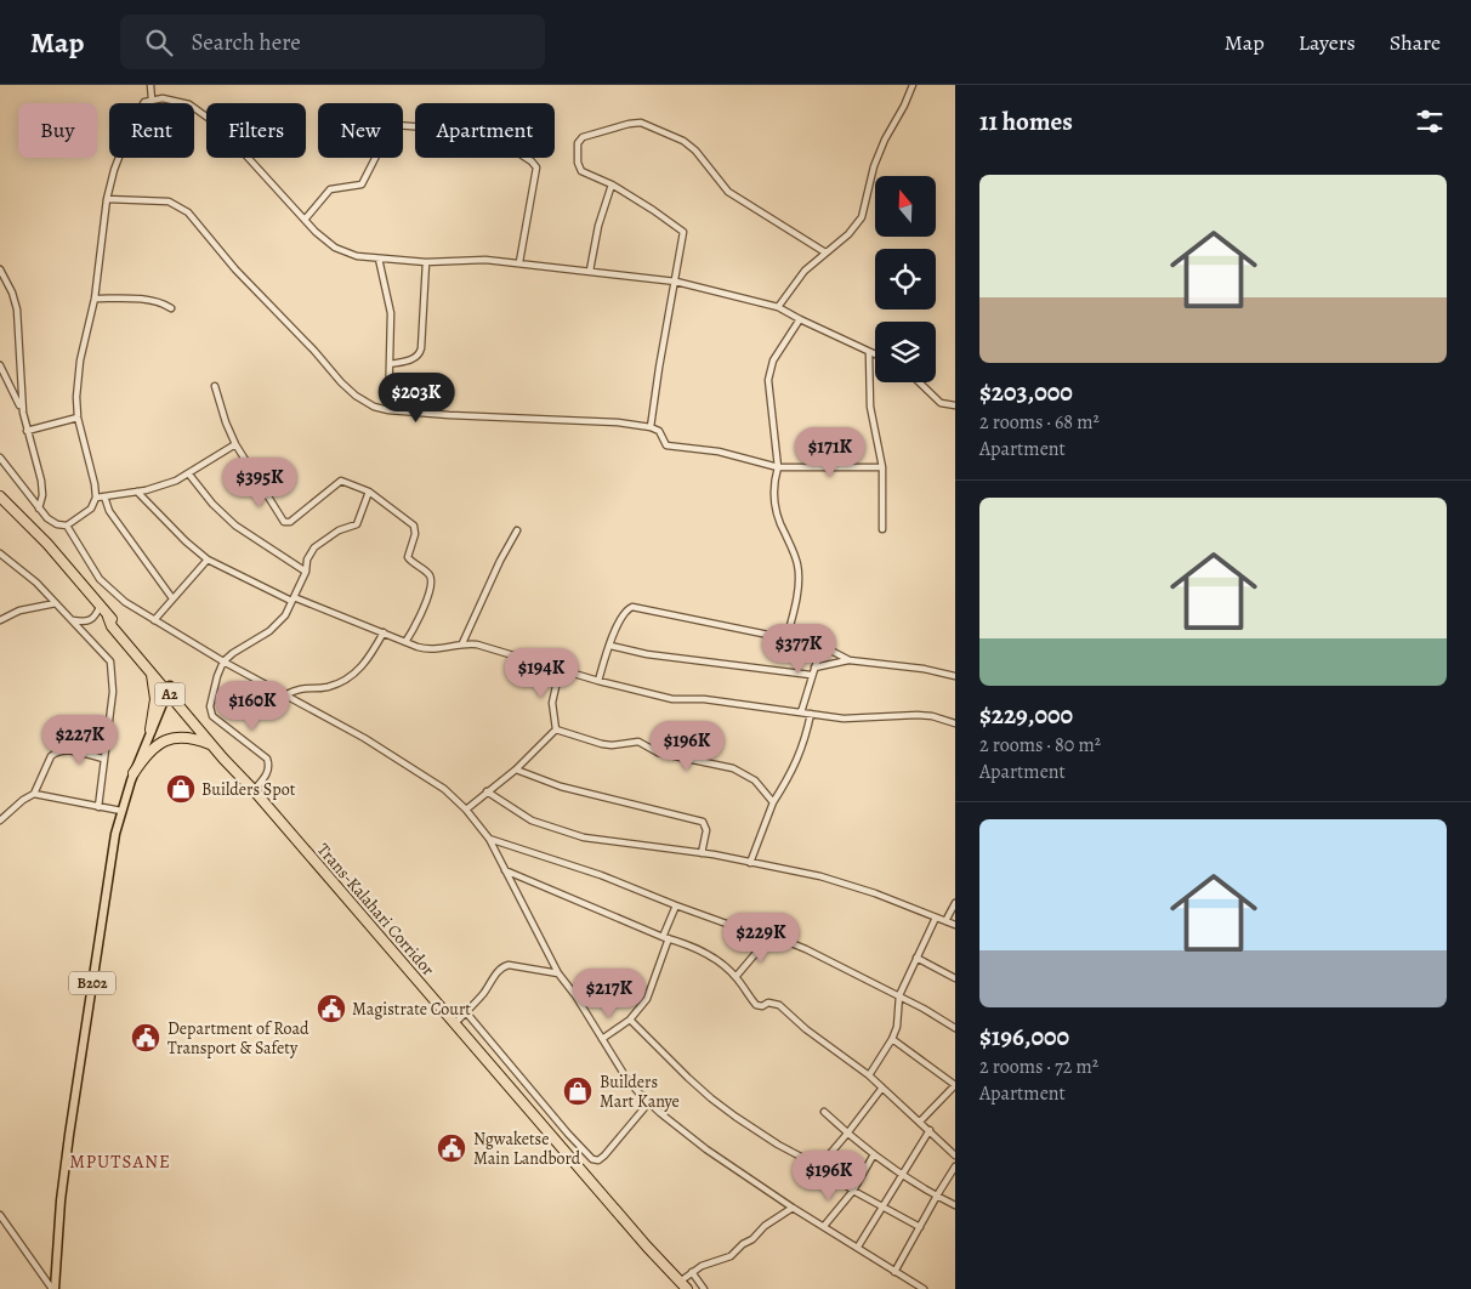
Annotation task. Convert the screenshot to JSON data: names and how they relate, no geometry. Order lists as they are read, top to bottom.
{
  "streets": {
    "highway": ["A2", "Trans-Kalahari Corridor"],
    "main road": ["B202"]
  },
  "crossings": [
    ["Trans-Kalahari Corridor", "B202"]
  ],
  "districts": ["MPUTSANE"],
  "places": {
    "shop": ["Builders Spot", "Builders Mart Kanye"],
    "public building": ["Magistrate Court", "Department of Road Transport & Safety", "Ngwaketse Main Landbord"]
  },
  "north": "top",
  "page": {
    "header": "Map",
    "search": "Search here",
    "nav": ["Map", "Layers", "Share"],
    "heading": "11 homes",
    "chip": [
      "Buy",
      "Rent",
      "Filters",
      "New",
      "Apartment"
    ],
    "list": [
      {
        "name": "$203,000",
        "note": "2 rooms · 68 m² · Apartment"
      },
      {
        "name": "$229,000",
        "note": "2 rooms · 80 m² · Apartment"
      },
      {
        "name": "$196,000",
        "note": "2 rooms · 72 m² · Apartment"
      }
    ],
    "price": [
      "$203K",
      "$171K",
      "$395K",
      "$377K",
      "$194K",
      "$160K",
      "$227K",
      "$196K",
      "$229K",
      "$217K",
      "$196K"
    ]
  }
}
